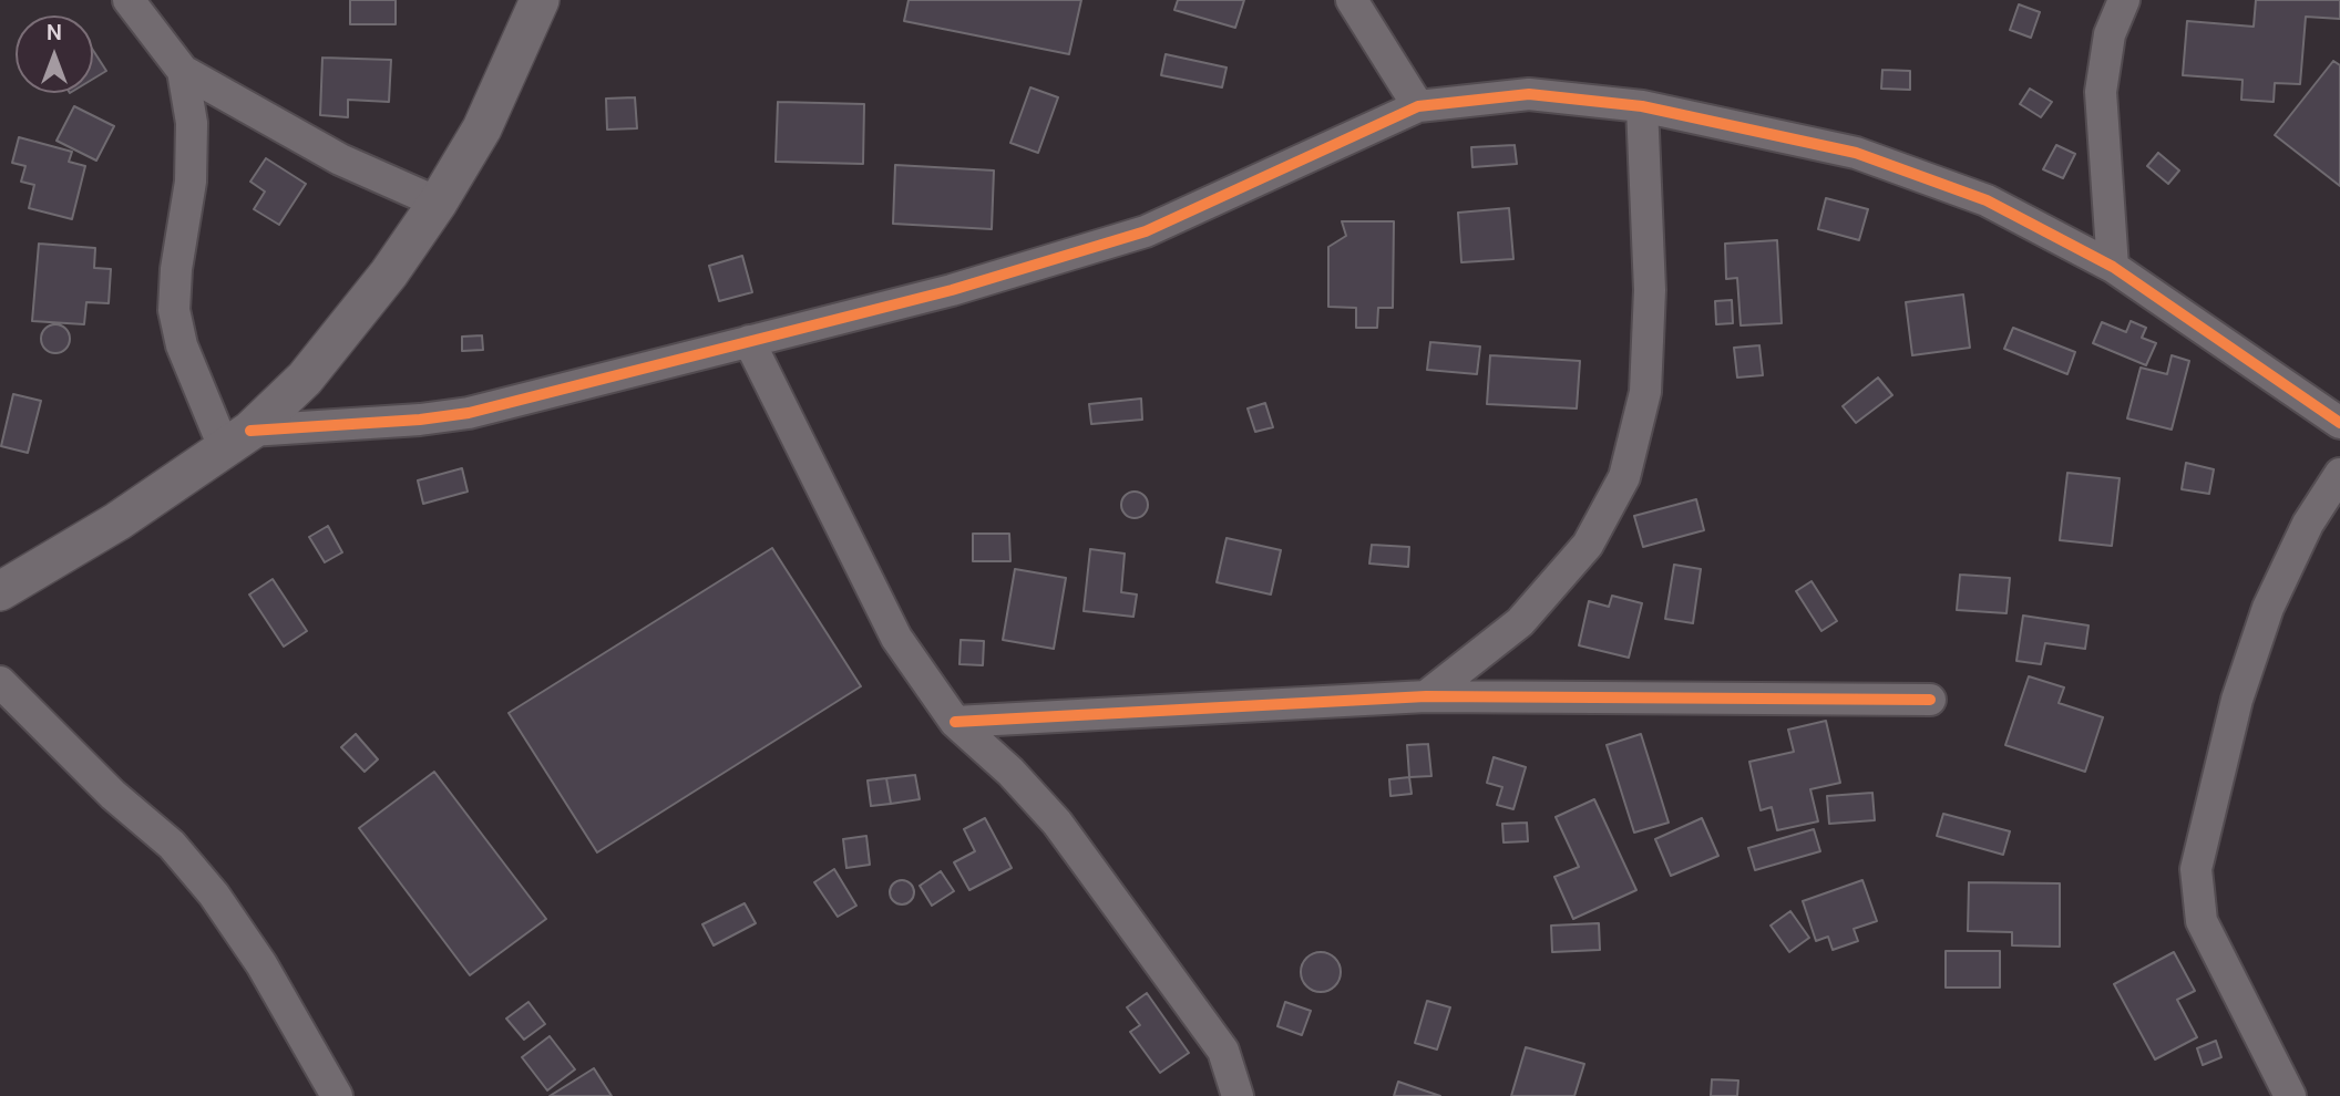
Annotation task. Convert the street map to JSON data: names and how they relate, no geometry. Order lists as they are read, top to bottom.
{
  "north": "top"
}
